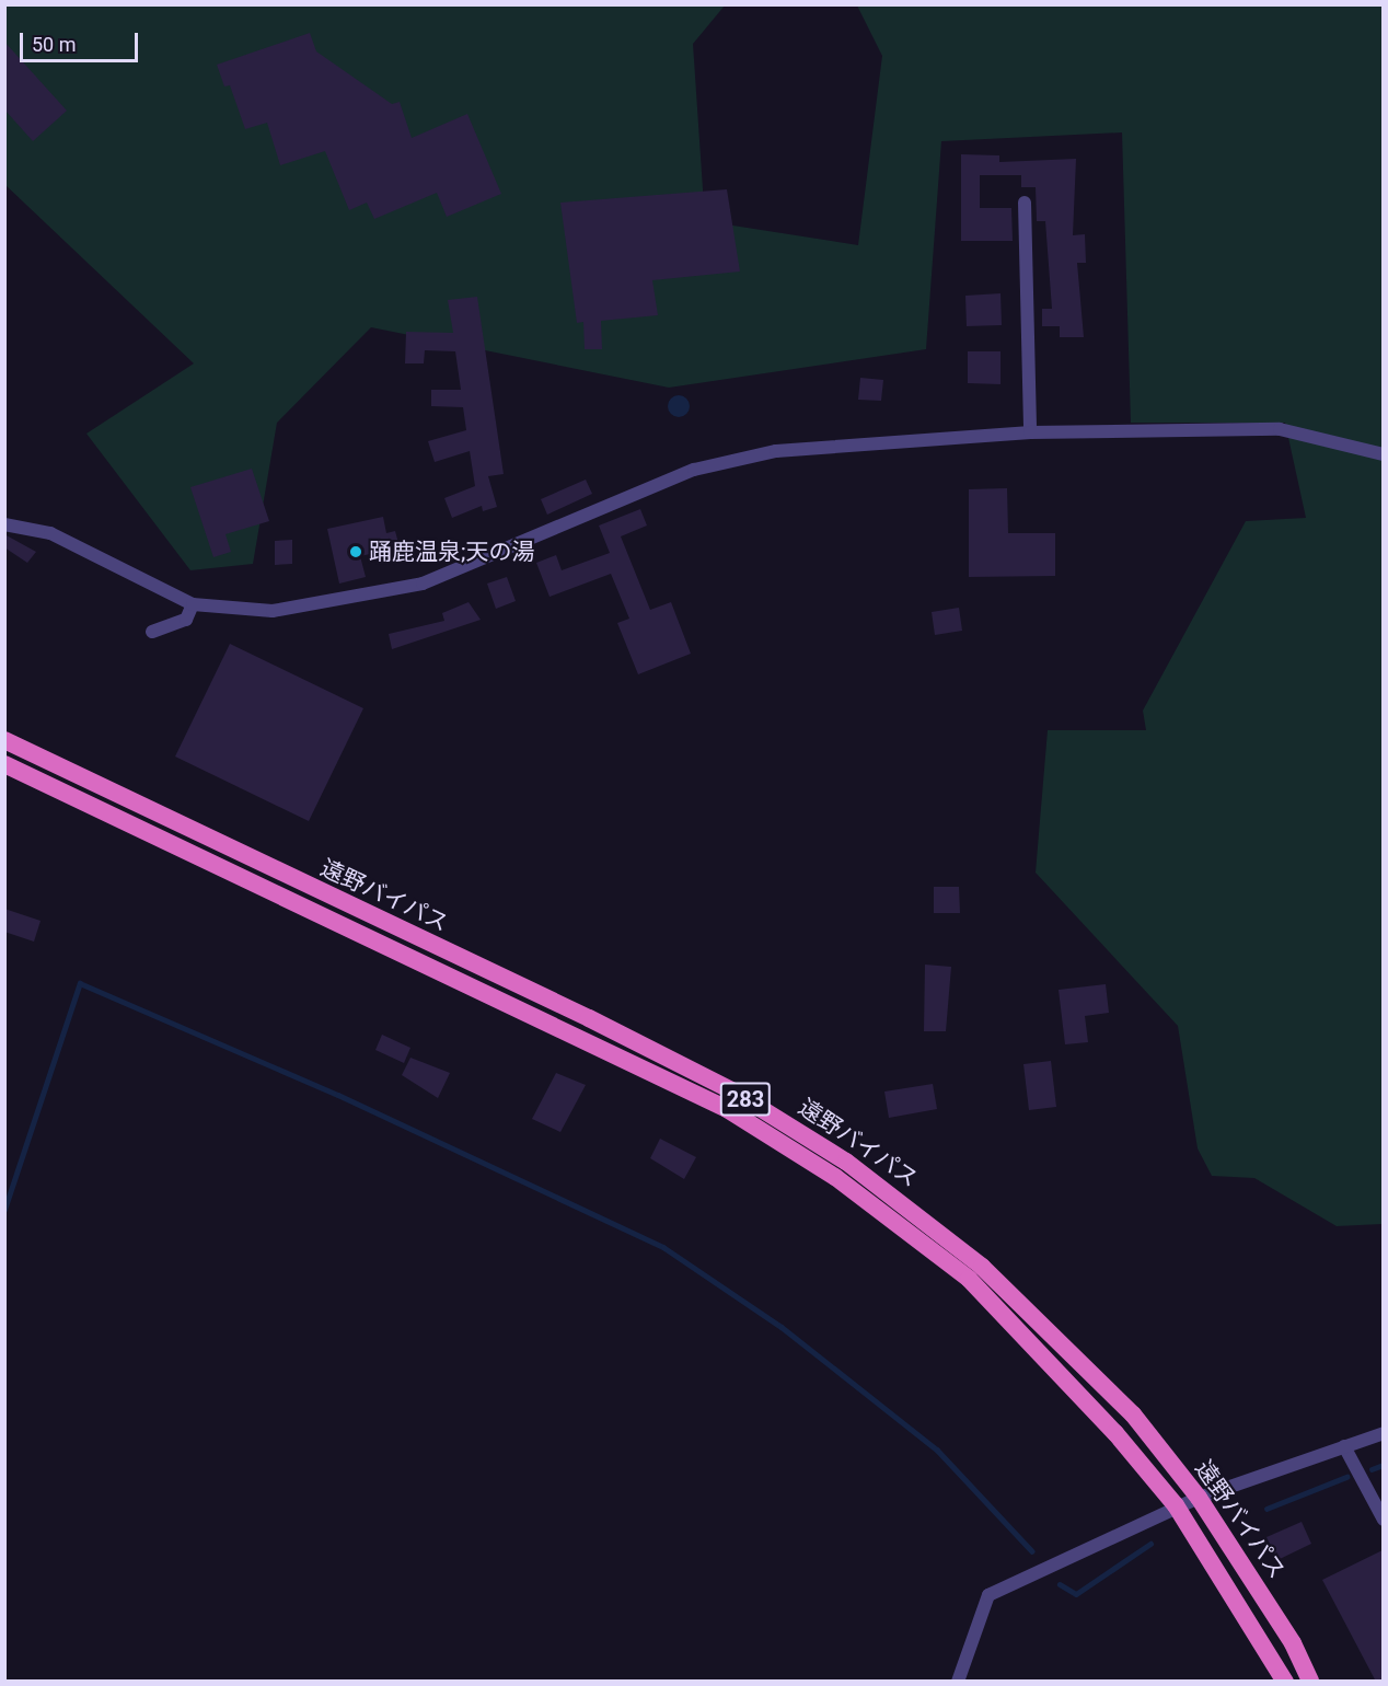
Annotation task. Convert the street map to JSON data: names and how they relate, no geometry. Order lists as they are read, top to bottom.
{
  "streets": {
    "highway": ["遠野バイパス", "283"]
  },
  "places": ["踊鹿温泉;天の湯"],
  "scale_bar": "50 m"
}
